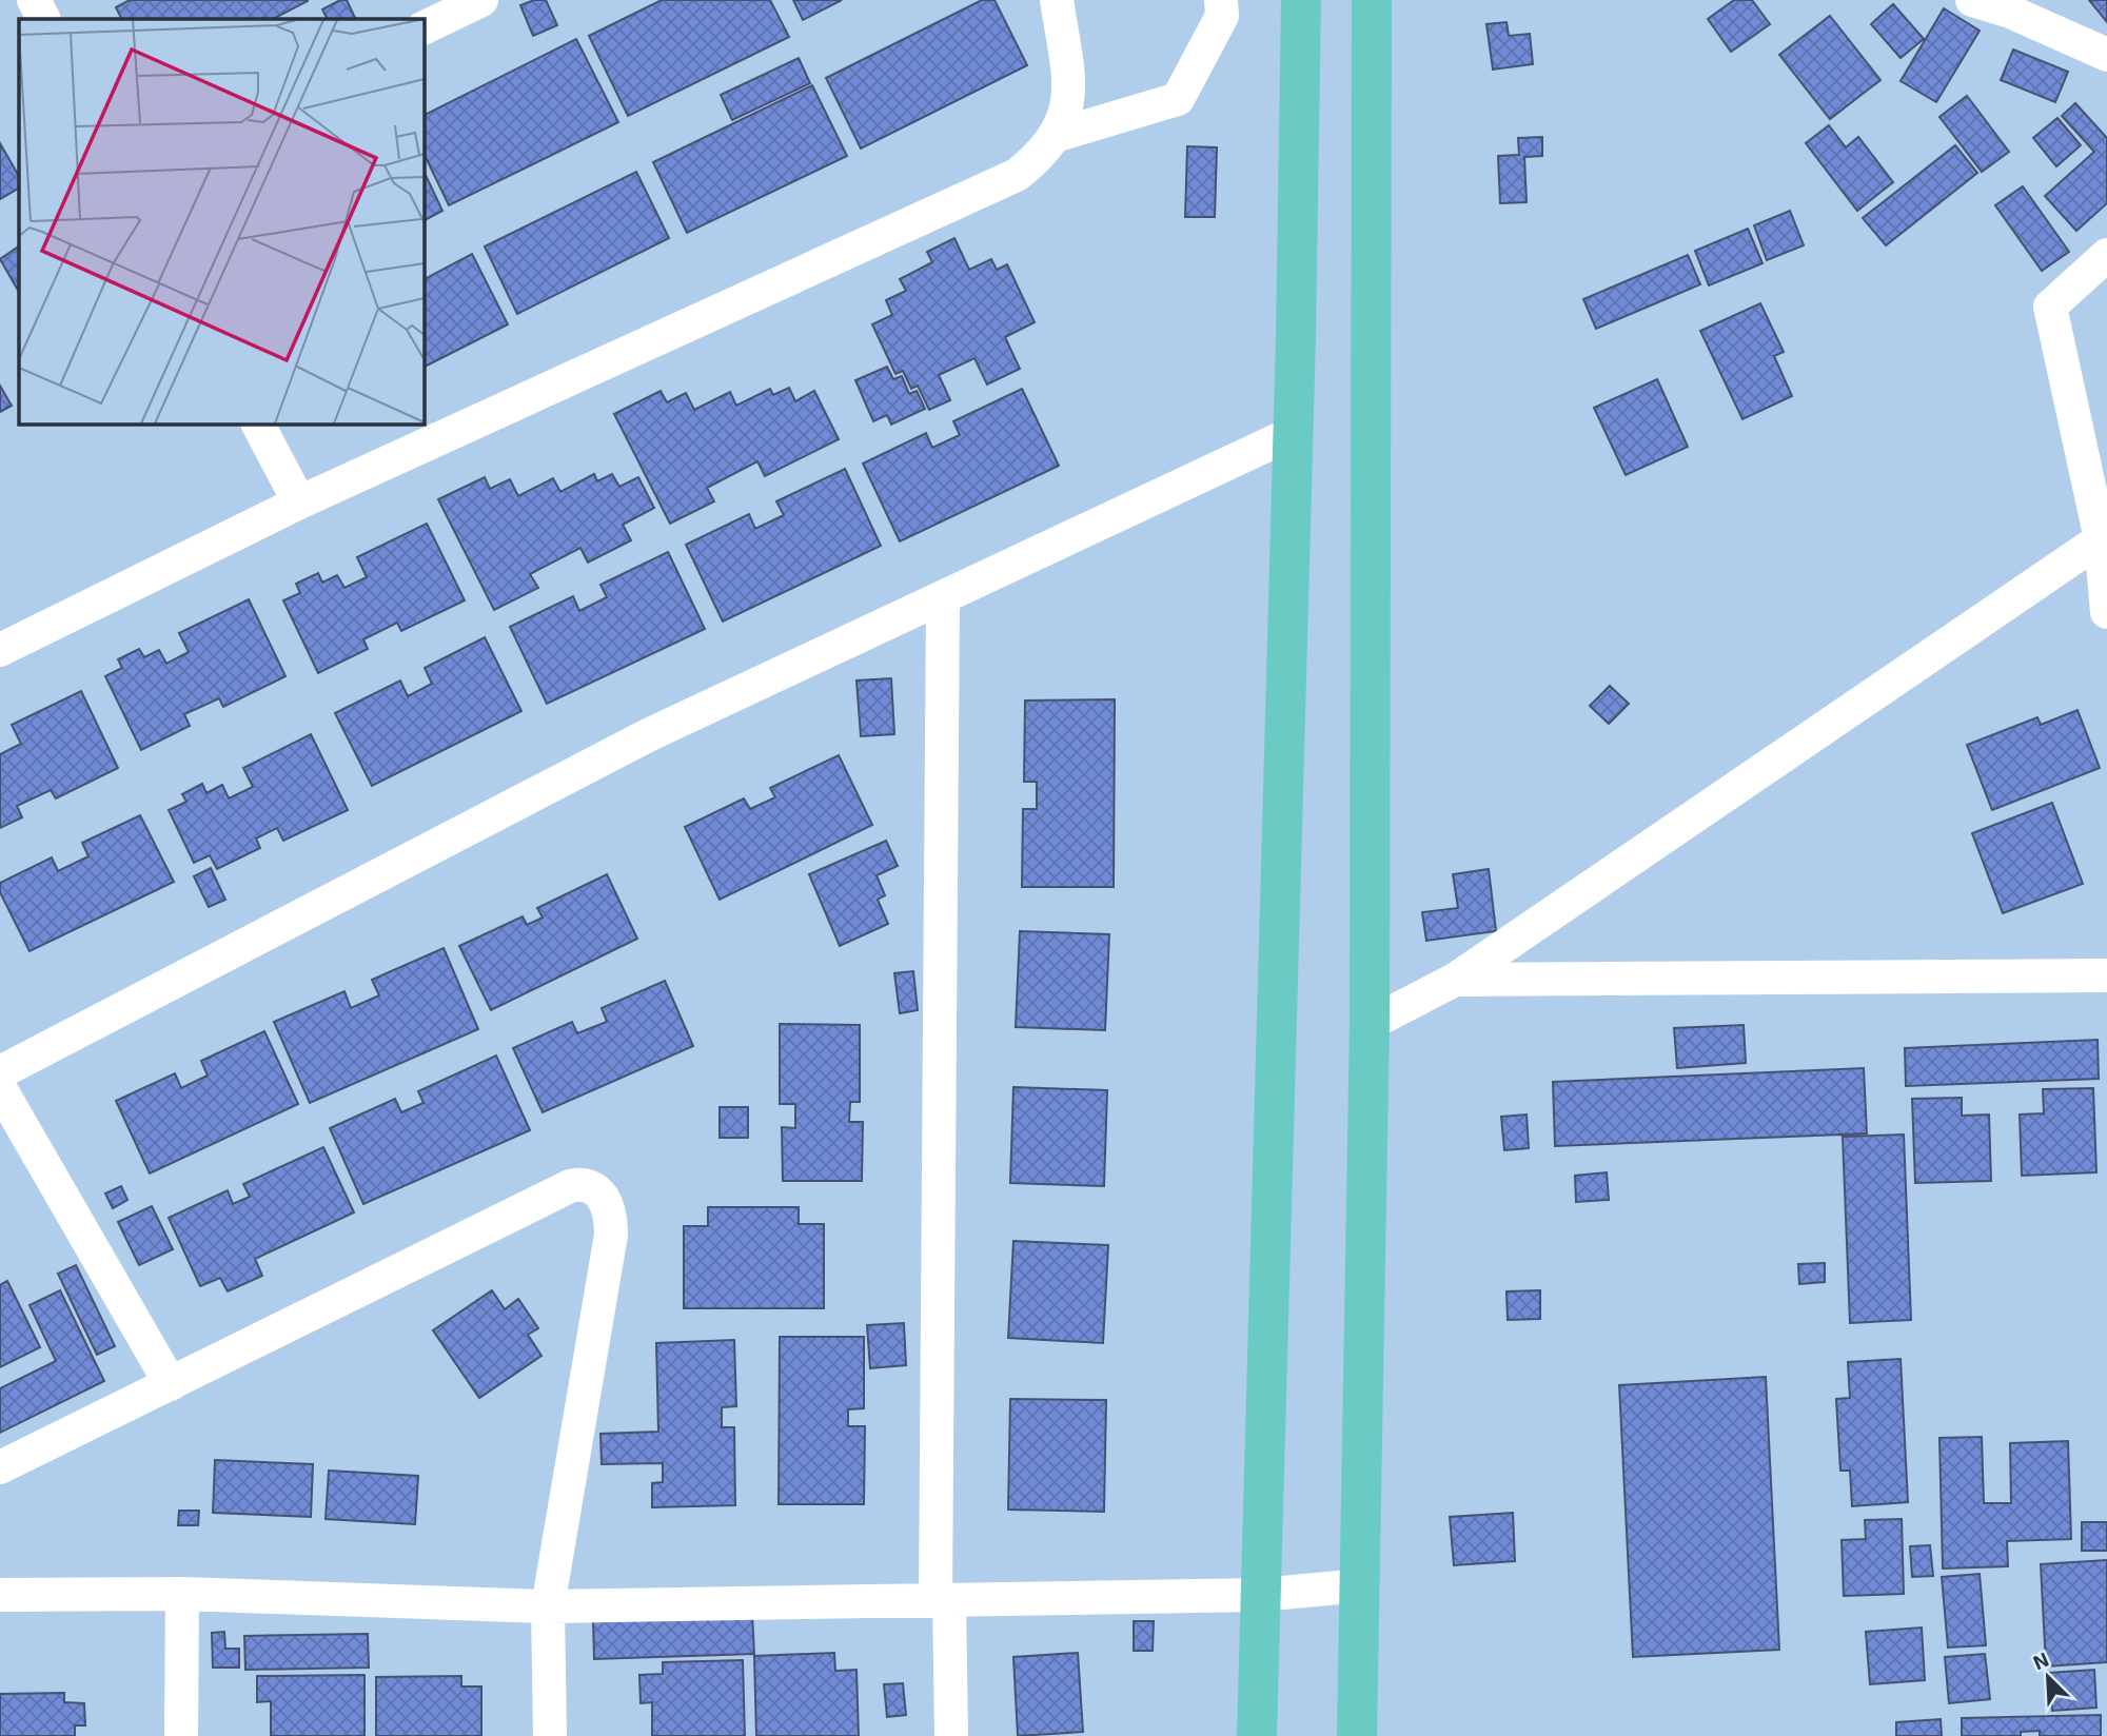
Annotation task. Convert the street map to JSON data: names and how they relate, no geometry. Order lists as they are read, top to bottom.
{
  "north": "top left"
}
